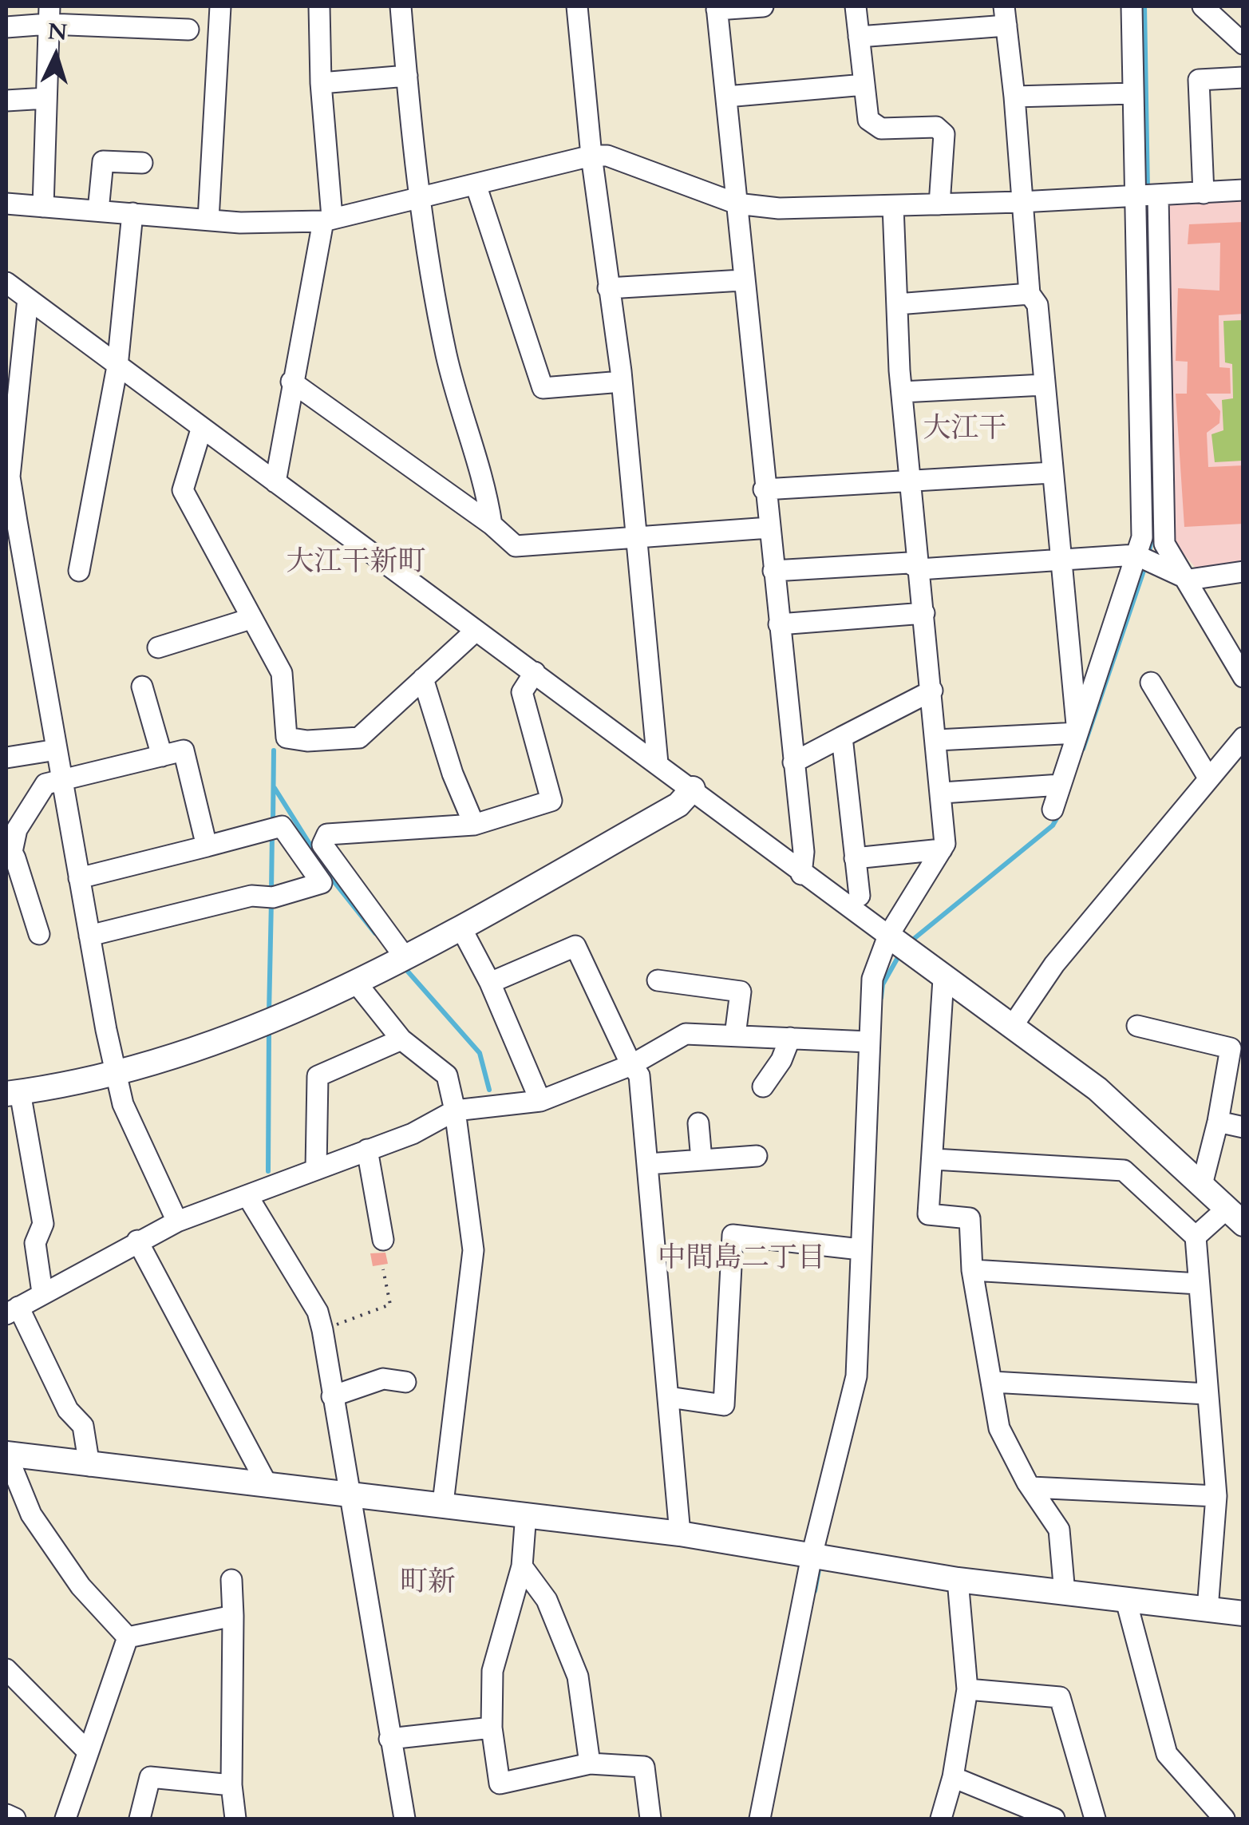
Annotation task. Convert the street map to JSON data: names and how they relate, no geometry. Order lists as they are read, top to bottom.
{
  "districts": [
    "大江干",
    "大江干新町",
    "中間島二丁目",
    "町新"
  ],
  "north": "top"
}
